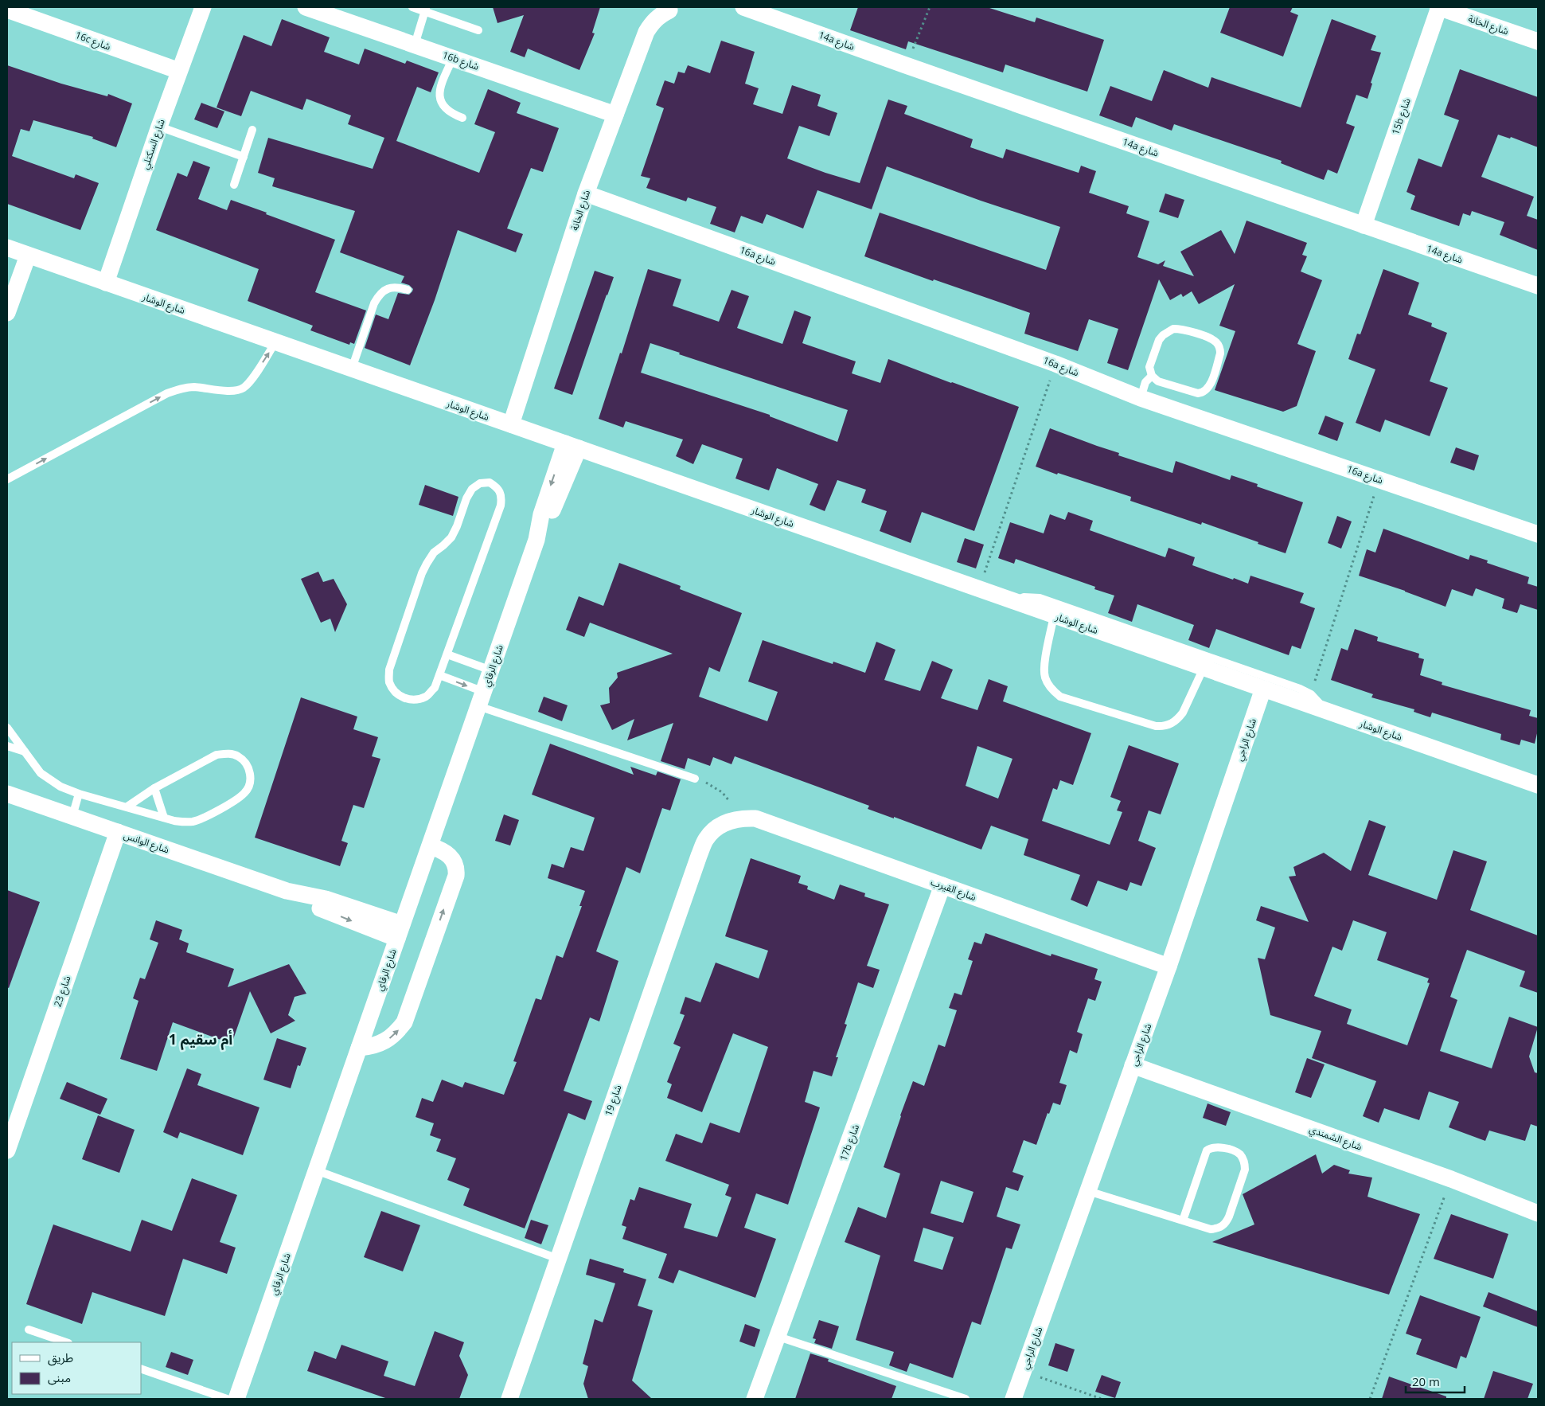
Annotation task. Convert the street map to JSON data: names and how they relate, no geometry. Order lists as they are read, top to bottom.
{
  "streets": {
    "street": [
      "شارع الخانة",
      "16c شارع",
      "14a شارع",
      "16b شارع",
      "15b شارع",
      "شارع السكتلي",
      "16a شارع",
      "شارع الوشار",
      "شارع الرقاي",
      "شارع الراجي",
      "شارع الوانس",
      "شارع القيرب",
      "شارع 23",
      "شارع 19",
      "شارع الشمندي",
      "17b شارع"
    ]
  },
  "crossings": [
    ["شارع الخانة", "16b شارع"],
    ["شارع الخانة", "15b شارع"],
    ["شارع الخانة", "16a شارع"],
    ["شارع الخانة", "شارع الوشار"],
    ["16c شارع", "شارع السكتلي"],
    ["14a شارع", "15b شارع"],
    ["شارع السكتلي", "شارع الوشار"],
    ["شارع الوشار", "شارع الرقاي"],
    ["شارع الوشار", "شارع الراجي"],
    ["شارع الرقاي", "شارع الوانس"],
    ["شارع الراجي", "شارع القيرب"],
    ["شارع الراجي", "شارع الشمندي"],
    ["شارع الوانس", "شارع 23"],
    ["شارع القيرب", "شارع 19"],
    ["شارع القيرب", "17b شارع"]
  ],
  "districts": ["أم سقيم 1"],
  "legend": ["طريق", "مبنى"],
  "scale_bar": "20 m"
}
